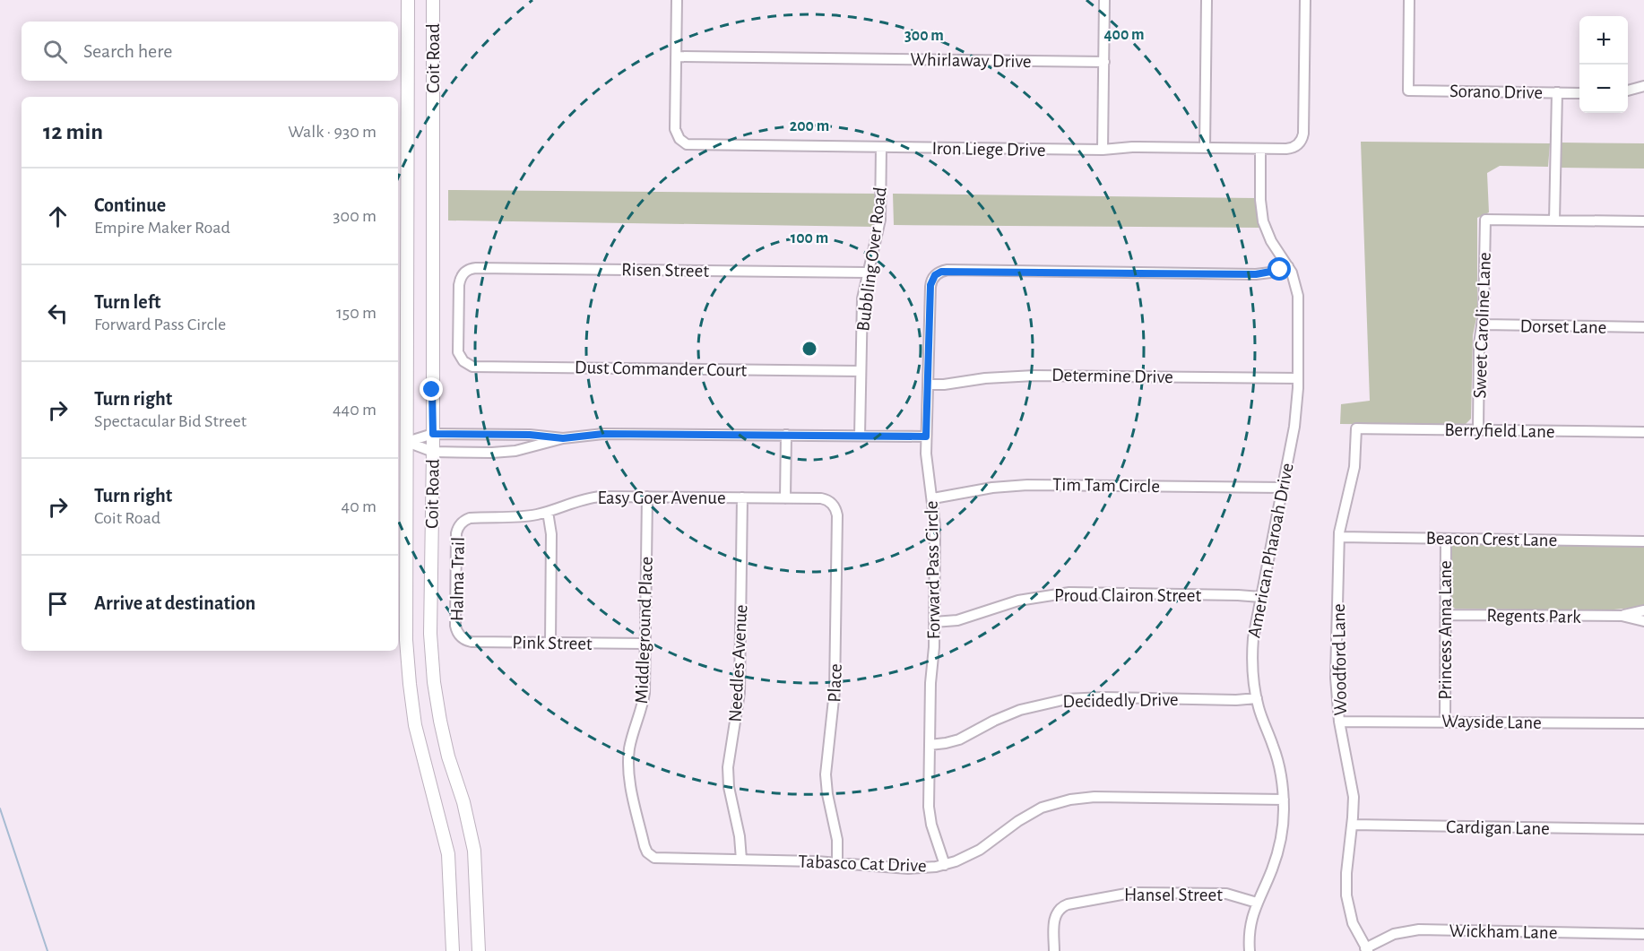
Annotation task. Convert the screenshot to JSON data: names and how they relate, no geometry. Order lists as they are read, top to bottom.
{
  "streets": {
    "main road": ["Coit Road"],
    "street": [
      "Whirlaway Drive",
      "Sorano Drive",
      "Iron Liege Drive",
      "Bubbling Over Road",
      "Risen Street",
      "Sweet Caroline Lane",
      "Dorset Lane",
      "Dust Commander Court",
      "Determine Drive",
      "Berryfield Lane",
      "Tim Tam Circle",
      "Easy Goer Avenue",
      "Beacon Crest Lane",
      "American Pharoah Drive",
      "Forward Pass Circle",
      "Halma Trail",
      "Proud Clairon Street",
      "Regents Park",
      "Middleground Place",
      "Princess Anna Lane",
      "Pink Street",
      "Woodford Lane",
      "Needles Avenue",
      "Place",
      "Decidedly Drive",
      "Wayside Lane",
      "Cardigan Lane",
      "Tabasco Cat Drive",
      "Hansel Street",
      "Wickham Lane"
    ]
  },
  "crossings": [
    ["Whirlaway Drive", "Iron Liege Drive"],
    ["Iron Liege Drive", "Bubbling Over Road"],
    ["Iron Liege Drive", "American Pharoah Drive"],
    ["Bubbling Over Road", "Risen Street"],
    ["Bubbling Over Road", "Dust Commander Court"],
    ["Risen Street", "Dust Commander Court"],
    ["Sweet Caroline Lane", "Dorset Lane"],
    ["Sweet Caroline Lane", "Berryfield Lane"],
    ["Determine Drive", "American Pharoah Drive"],
    ["Determine Drive", "Forward Pass Circle"],
    ["Berryfield Lane", "Woodford Lane"],
    ["Tim Tam Circle", "American Pharoah Drive"],
    ["Tim Tam Circle", "Forward Pass Circle"],
    ["Easy Goer Avenue", "Halma Trail"],
    ["Easy Goer Avenue", "Middleground Place"],
    ["Easy Goer Avenue", "Needles Avenue"],
    ["Easy Goer Avenue", "Place"],
    ["Beacon Crest Lane", "Princess Anna Lane"],
    ["Beacon Crest Lane", "Woodford Lane"],
    ["American Pharoah Drive", "Forward Pass Circle"],
    ["American Pharoah Drive", "Proud Clairon Street"],
    ["American Pharoah Drive", "Decidedly Drive"],
    ["American Pharoah Drive", "Tabasco Cat Drive"],
    ["American Pharoah Drive", "Hansel Street"],
    ["Forward Pass Circle", "Proud Clairon Street"],
    ["Forward Pass Circle", "Decidedly Drive"],
    ["Forward Pass Circle", "Tabasco Cat Drive"],
    ["Halma Trail", "Pink Street"],
    ["Regents Park", "Princess Anna Lane"],
    ["Middleground Place", "Pink Street"],
    ["Middleground Place", "Tabasco Cat Drive"],
    ["Princess Anna Lane", "Wayside Lane"],
    ["Woodford Lane", "Wayside Lane"],
    ["Woodford Lane", "Cardigan Lane"],
    ["Woodford Lane", "Wickham Lane"],
    ["Needles Avenue", "Tabasco Cat Drive"],
    ["Place", "Tabasco Cat Drive"]
  ],
  "page": {
    "map_buttons": ["+", "−"],
    "search": "Search here",
    "heading": ["12 min", "Walk · 930 m"],
    "list": [
      ["Continue", "Empire Maker Road", "300 m"],
      ["Turn left", "Forward Pass Circle", "150 m"],
      ["Turn right", "Spectacular Bid Street", "440 m"],
      ["Turn right", "Coit Road", "40 m"],
      "Arrive at destination"
    ]
  },
  "rings": [
    "400 m",
    "300 m",
    "200 m",
    "100 m"
  ]
}
